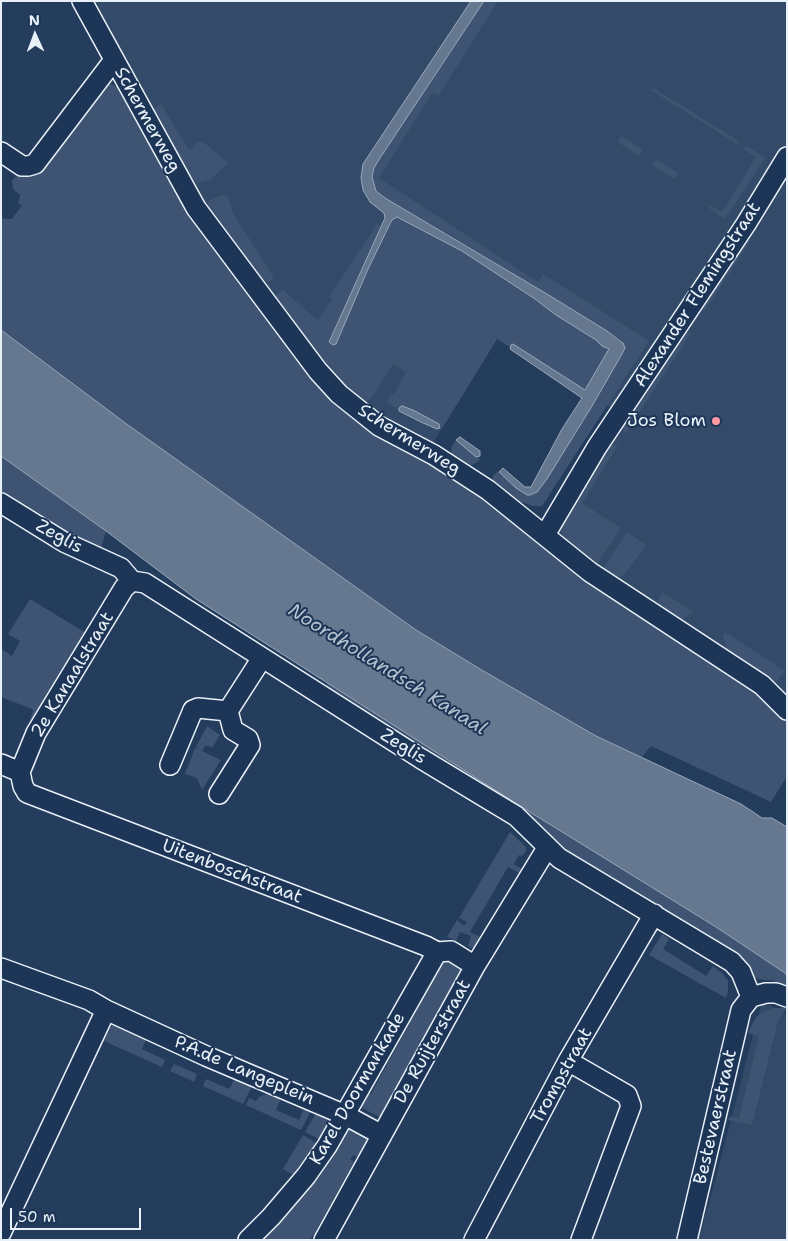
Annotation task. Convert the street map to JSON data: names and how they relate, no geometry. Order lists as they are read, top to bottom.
{
  "streets": {
    "street": [
      "Schermerweg",
      "Alexander Flemingstraat",
      "Zeglis",
      "2e Kanaalstraat",
      "Uitenboschstraat",
      "De Ruijterstraat",
      "P.A.de Langeplein",
      "Trompstraat",
      "Karel Doormankade",
      "Bestevaerstraat"
    ]
  },
  "crossings": [
    ["Schermerweg", "Alexander Flemingstraat"],
    ["Zeglis", "2e Kanaalstraat"],
    ["Zeglis", "De Ruijterstraat"],
    ["Zeglis", "Trompstraat"],
    ["Zeglis", "Bestevaerstraat"],
    ["2e Kanaalstraat", "Uitenboschstraat"],
    ["Uitenboschstraat", "De Ruijterstraat"],
    ["Uitenboschstraat", "Karel Doormankade"],
    ["De Ruijterstraat", "P.A.de Langeplein"],
    ["P.A.de Langeplein", "Karel Doormankade"]
  ],
  "water": ["Noordhollandsch Kanaal"],
  "places": ["Jos Blom"],
  "scale_bar": "50 m",
  "north": "top"
}
